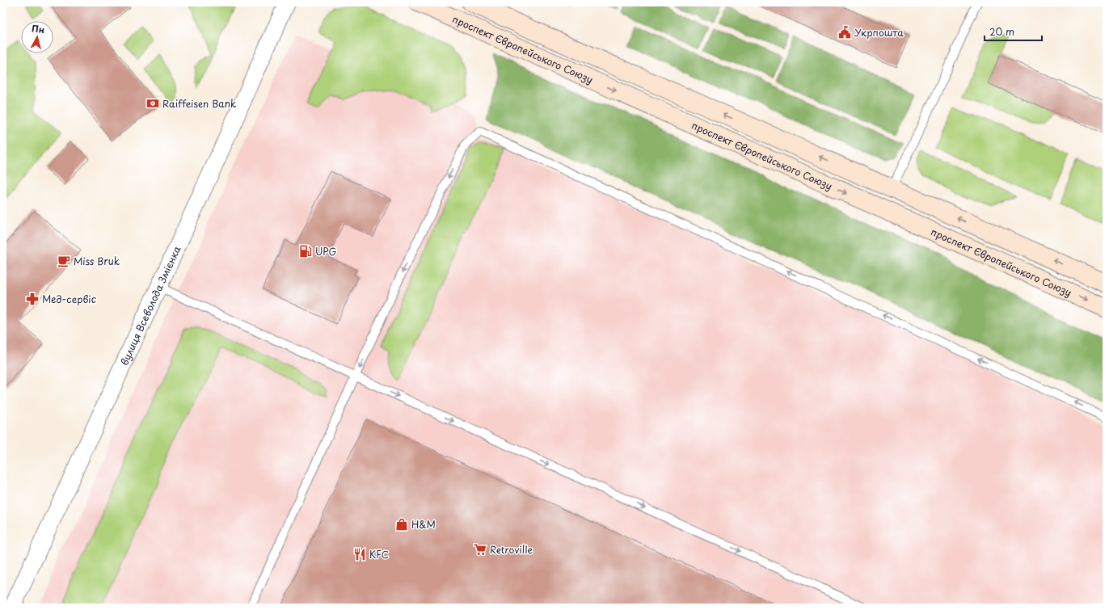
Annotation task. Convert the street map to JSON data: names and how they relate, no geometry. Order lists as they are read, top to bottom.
{
  "streets": {
    "main road": ["проспект Європейського Союзу"],
    "street": ["вулиця Всеволода Змієнка"]
  },
  "places": {
    "public building": ["Укрпошта"],
    "bank": ["Raiffeisen Bank"],
    "fuel station": ["UPG"],
    "cafe": ["Miss Bruk"],
    "pharmacy": ["Мед-сервіс"],
    "shop": ["H&M"],
    "supermarket": ["Retroville"],
    "restaurant": ["KFC"]
  },
  "scale_bar": "20 m",
  "north": "top"
}
